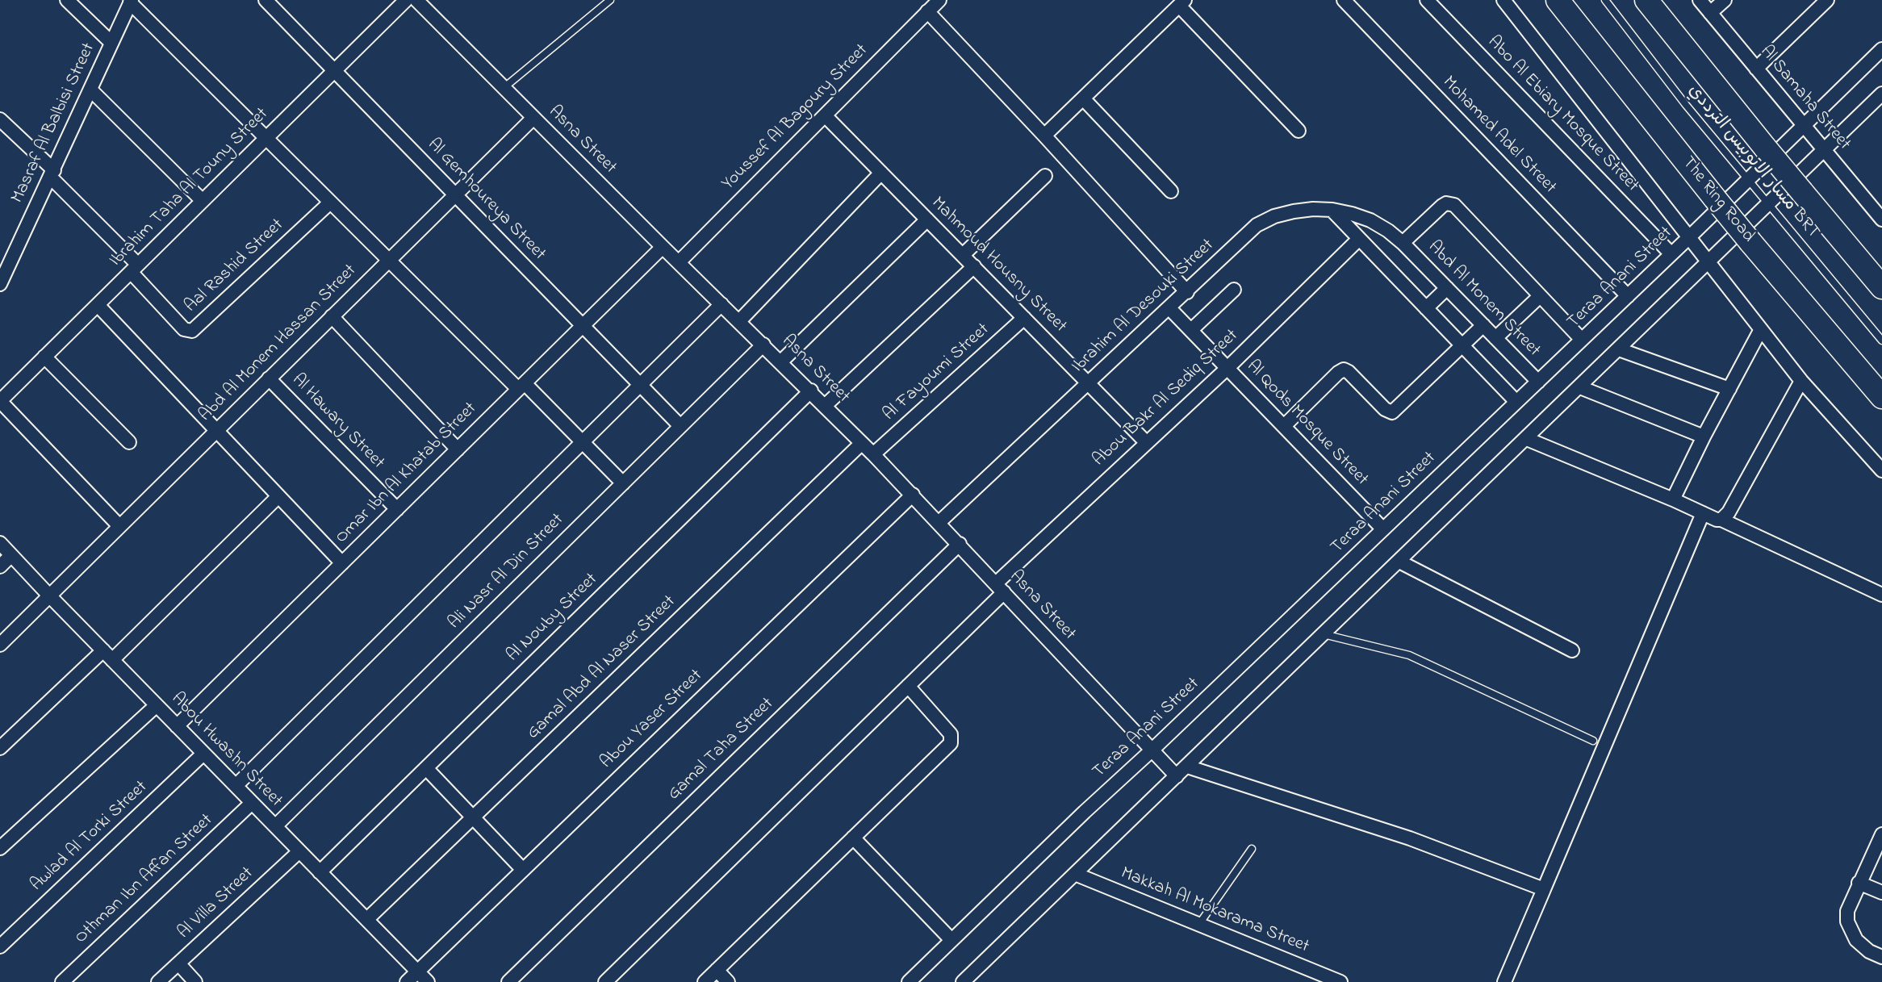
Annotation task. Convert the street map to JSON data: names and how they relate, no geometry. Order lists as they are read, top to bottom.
{
  "streets": {
    "highway": ["The Ring Road"],
    "street": [
      "Al Samaha Street",
      "Abo Al Ebiary Mosque Street",
      "Youssef Al Bagoury Street",
      "Masraf Al Balbisi Street",
      "Mohamed Adel Street",
      "Asna Street",
      "Ibrahim Taha Al Touny Street",
      "Al Gemhoureya Street",
      "Mahmoud Housny Street",
      "Aal Rashid Street",
      "Teraa Anani Street",
      "Abd Al Monem Street",
      "Ibrahim Al Desouki Street",
      "Abd Al Monem Hassan Street",
      "Al Fayoumi Street",
      "Abou Bakr Al Sediq Street",
      "Al Hawary Street",
      "Al Qods Mosque Street",
      "Omar Ibn Al Khatab Street",
      "Ali Nasr Al Din Street",
      "Al Nouby Street",
      "Gamal Abd Al Naser Street",
      "Abou Yaser Street",
      "Gamal Taha Street",
      "Abou Hwashn Street",
      "Awlad Al Torki Street",
      "Othman Ibn Affan Street",
      "Al Villa Street",
      "Makkah Al Mokarama Street"
    ],
    "lane": ["مسار الاتوبيس الترددي BRT"]
  },
  "crossings": [
    ["Al Samaha Street", "Teraa Anani Street"],
    ["Abo Al Ebiary Mosque Street", "Teraa Anani Street"],
    ["Youssef Al Bagoury Street", "Asna Street"],
    ["Youssef Al Bagoury Street", "Mahmoud Housny Street"],
    ["Mohamed Adel Street", "Teraa Anani Street"],
    ["Asna Street", "Teraa Anani Street"],
    ["Asna Street", "Ibrahim Al Desouki Street"],
    ["Asna Street", "Abd Al Monem Hassan Street"],
    ["Asna Street", "Al Fayoumi Street"],
    ["Asna Street", "Abou Bakr Al Sediq Street"],
    ["Asna Street", "Omar Ibn Al Khatab Street"],
    ["Asna Street", "Ali Nasr Al Din Street"],
    ["Asna Street", "Al Nouby Street"],
    ["Asna Street", "Gamal Abd Al Naser Street"],
    ["Asna Street", "Abou Yaser Street"],
    ["Asna Street", "Gamal Taha Street"],
    ["Ibrahim Taha Al Touny Street", "Al Gemhoureya Street"],
    ["Ibrahim Taha Al Touny Street", "Aal Rashid Street"],
    ["Al Gemhoureya Street", "Abd Al Monem Hassan Street"],
    ["Al Gemhoureya Street", "Omar Ibn Al Khatab Street"],
    ["Al Gemhoureya Street", "Ali Nasr Al Din Street"],
    ["Mahmoud Housny Street", "Ibrahim Al Desouki Street"],
    ["Mahmoud Housny Street", "Al Fayoumi Street"],
    ["Mahmoud Housny Street", "Abou Bakr Al Sediq Street"],
    ["Teraa Anani Street", "Abd Al Monem Street"],
    ["Teraa Anani Street", "Al Qods Mosque Street"],
    ["Abd Al Monem Street", "Ibrahim Al Desouki Street"],
    ["Ibrahim Al Desouki Street", "Al Qods Mosque Street"],
    ["Abd Al Monem Hassan Street", "Al Hawary Street"],
    ["Abd Al Monem Hassan Street", "Abou Hwashn Street"],
    ["Abou Bakr Al Sediq Street", "Al Qods Mosque Street"],
    ["Al Hawary Street", "Omar Ibn Al Khatab Street"],
    ["Omar Ibn Al Khatab Street", "Abou Hwashn Street"],
    ["Ali Nasr Al Din Street", "Abou Hwashn Street"],
    ["Al Nouby Street", "Abou Hwashn Street"],
    ["Gamal Abd Al Naser Street", "Abou Hwashn Street"],
    ["Abou Yaser Street", "Abou Hwashn Street"],
    ["Abou Hwashn Street", "Awlad Al Torki Street"],
    ["Abou Hwashn Street", "Othman Ibn Affan Street"],
    ["Abou Hwashn Street", "Al Villa Street"]
  ]
}
